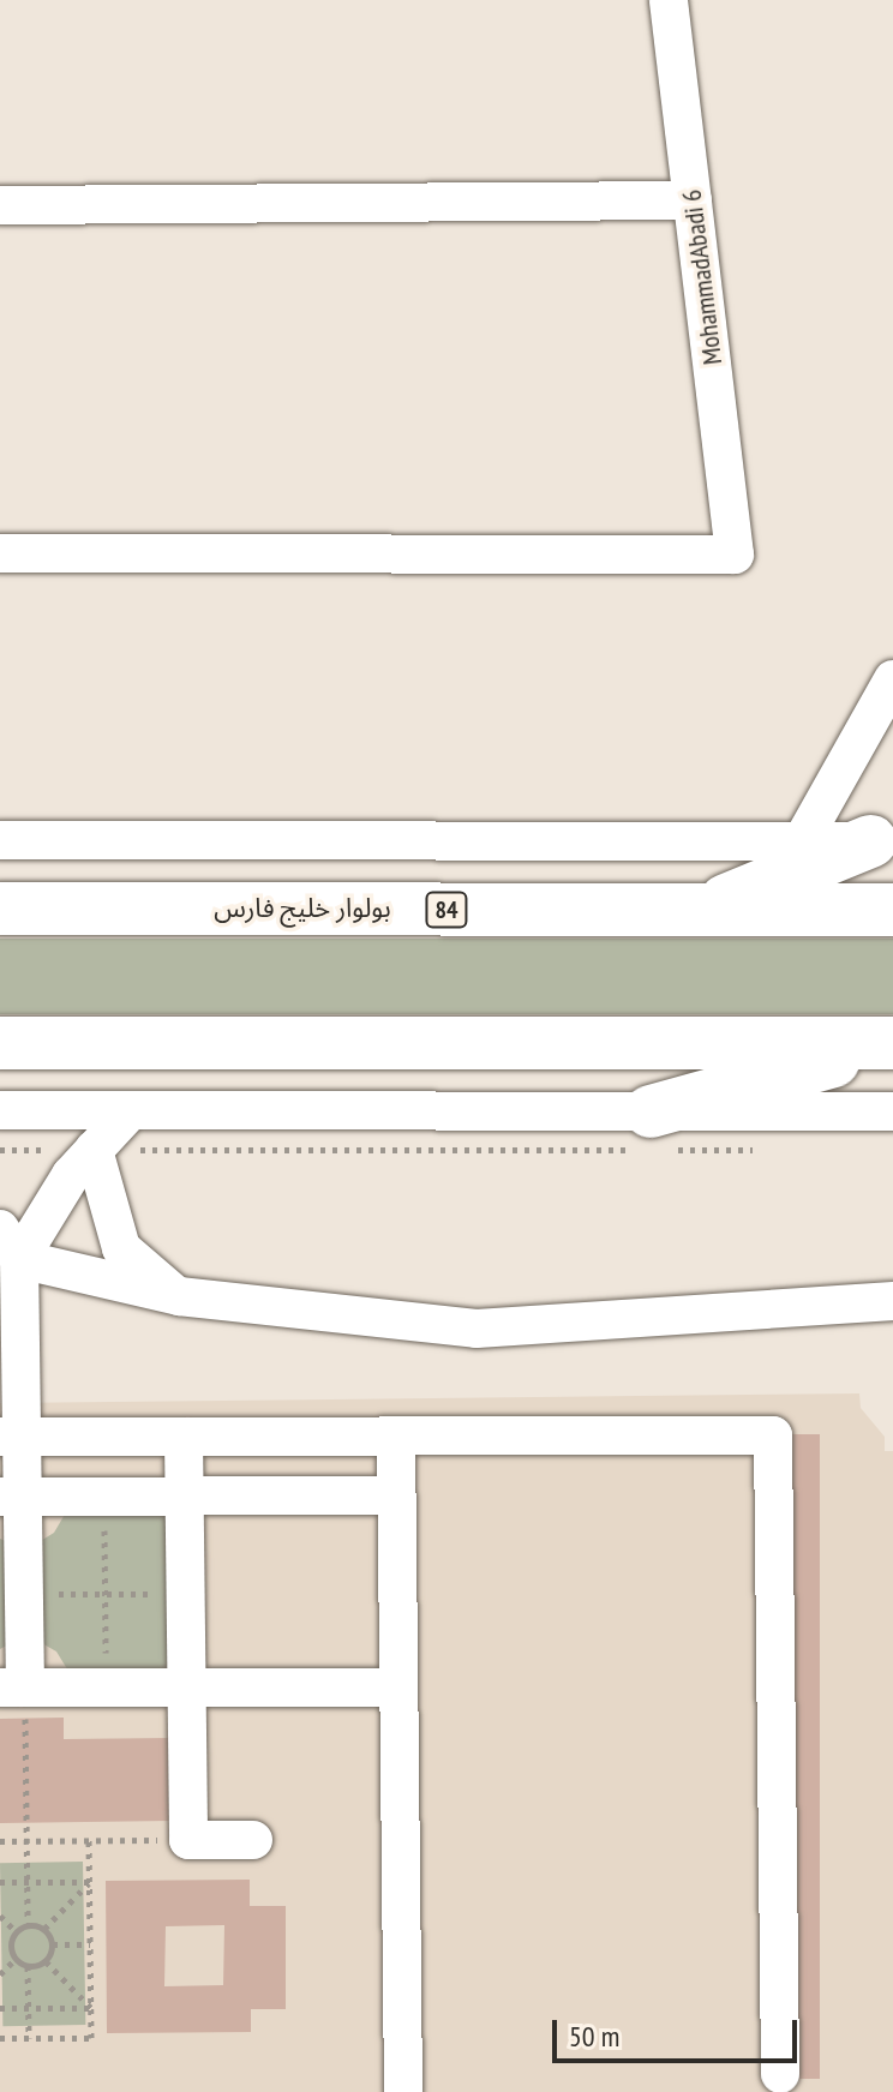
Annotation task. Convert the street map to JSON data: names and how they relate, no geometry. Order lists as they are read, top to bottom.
{
  "streets": {
    "highway": ["بولوار خلیج فارس", "84"],
    "street": ["MohammadAbadi 6"]
  },
  "scale_bar": "50 m"
}
